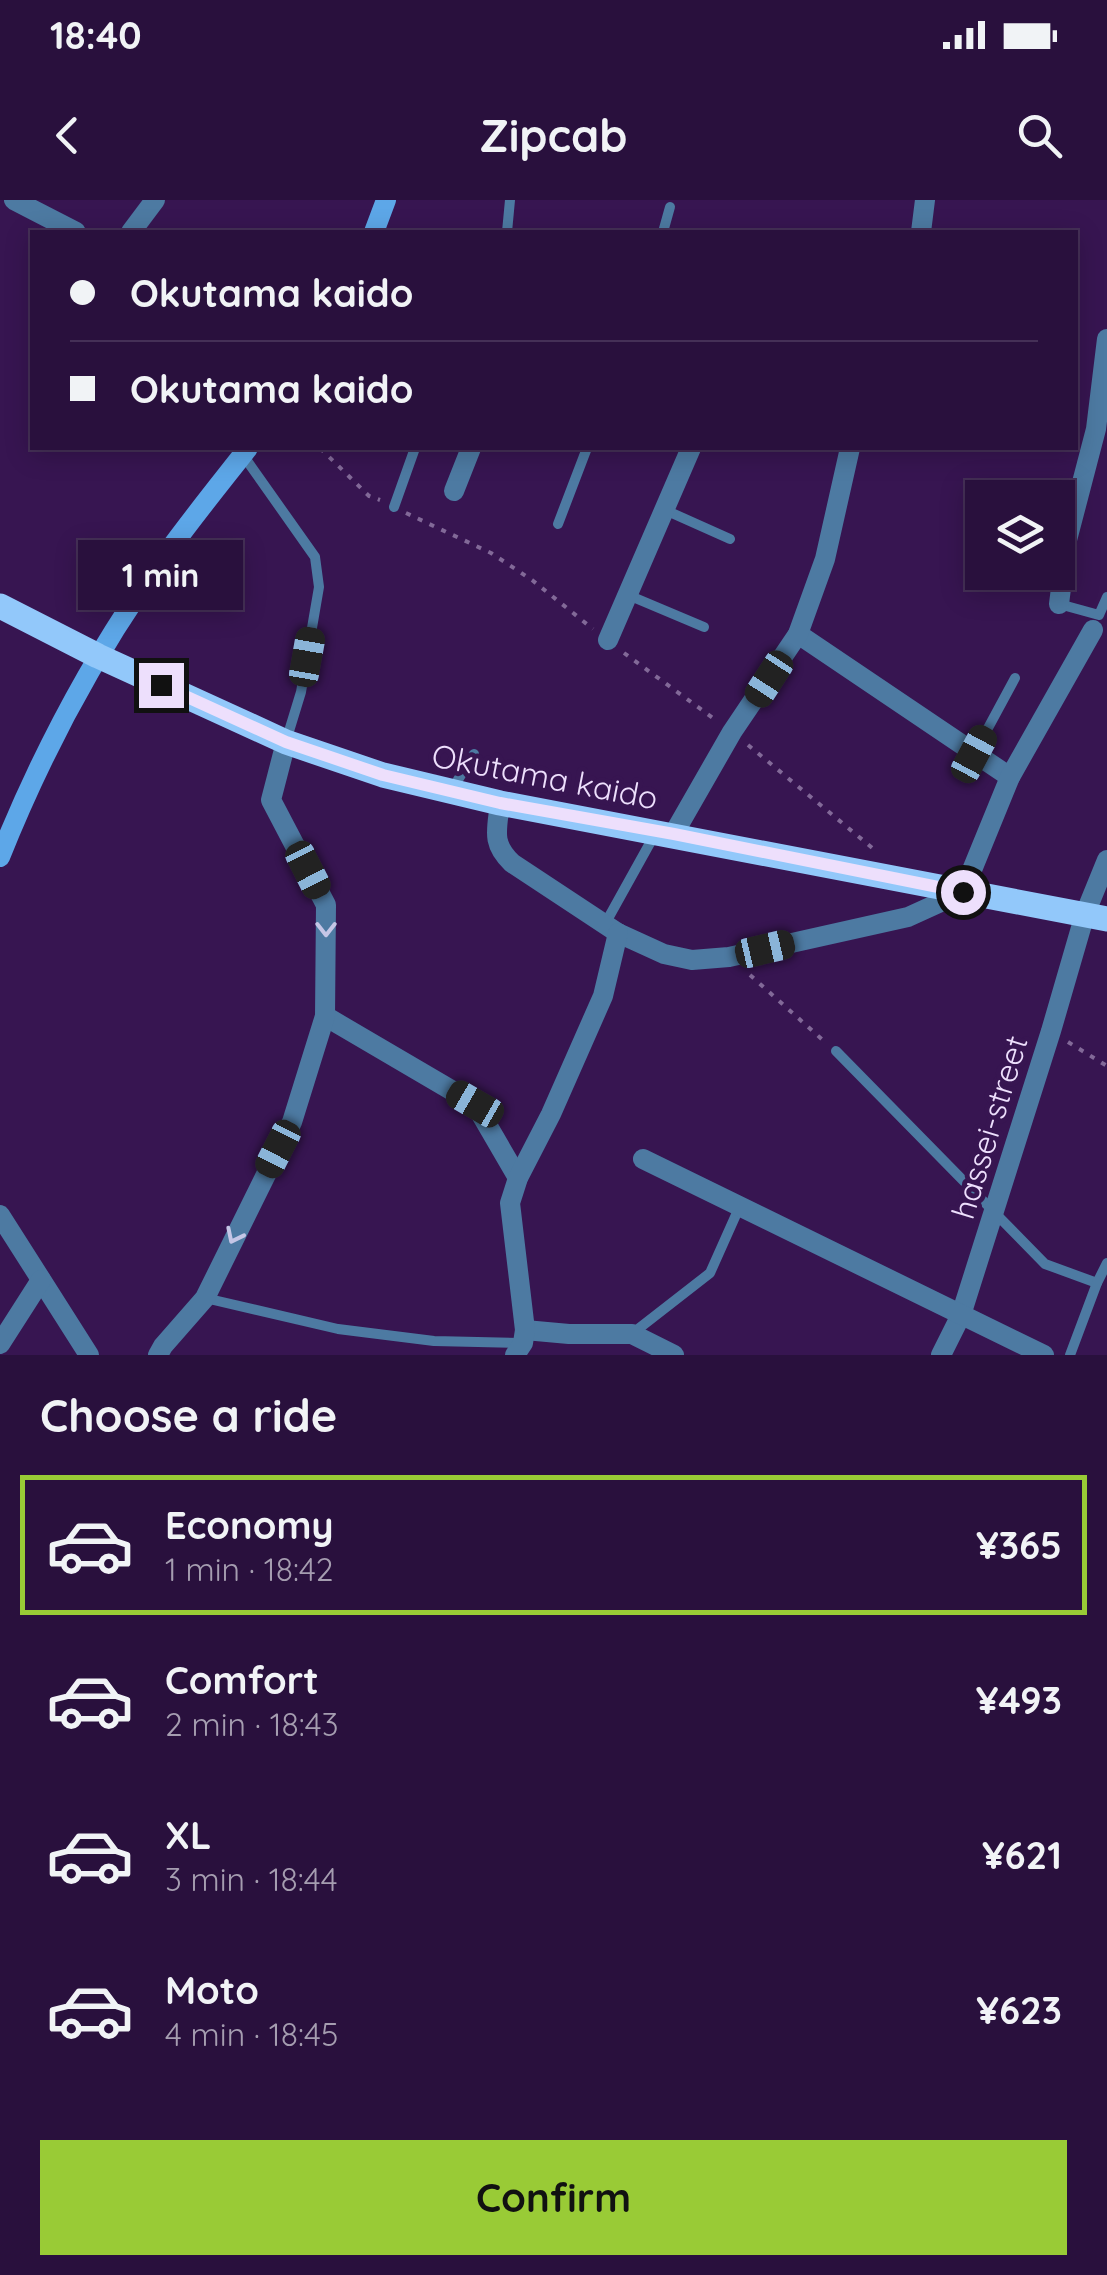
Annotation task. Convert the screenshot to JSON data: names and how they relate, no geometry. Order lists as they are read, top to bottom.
{
  "streets": {
    "main road": ["Okutama kaido"],
    "street": ["hassei-street"]
  },
  "crossings": [
    ["Okutama kaido", "hassei-street"]
  ],
  "page": {
    "status": "18:40",
    "header": "Zipcab",
    "banner": ["Okutama kaido", "Okutama kaido"],
    "bubble": "1 min",
    "heading": "Choose a ride",
    "list": [
      {
        "name": "Economy",
        "note": "1 min · 18:42",
        "value": "¥365"
      },
      {
        "name": "Comfort",
        "note": "2 min · 18:43",
        "value": "¥493"
      },
      {
        "name": "XL",
        "note": "3 min · 18:44",
        "value": "¥621"
      },
      {
        "name": "Moto",
        "note": "4 min · 18:45",
        "value": "¥623"
      }
    ],
    "buttons": "Confirm"
  }
}
